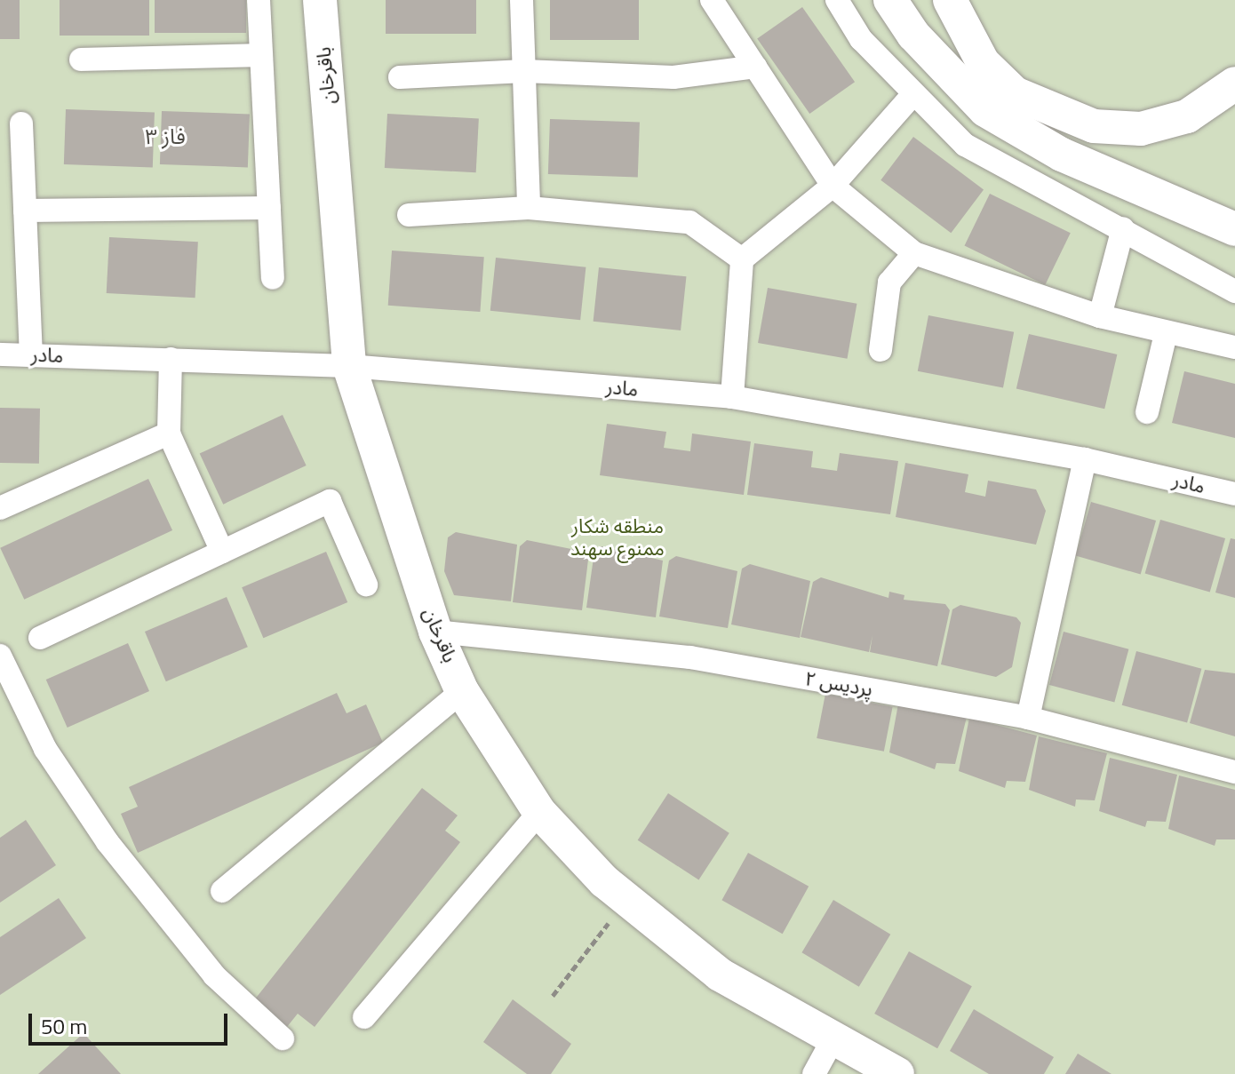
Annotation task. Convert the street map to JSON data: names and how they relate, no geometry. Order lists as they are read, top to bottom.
{
  "streets": {
    "main road": ["باقرخان"],
    "street": ["مادر", "پردیس ۲"]
  },
  "crossings": [
    ["باقرخان", "مادر"],
    ["باقرخان", "پردیس ۲"]
  ],
  "districts": ["فاز ۳"],
  "parks": ["منطقه شکار ممنوع سهند"],
  "scale_bar": "50 m"
}
